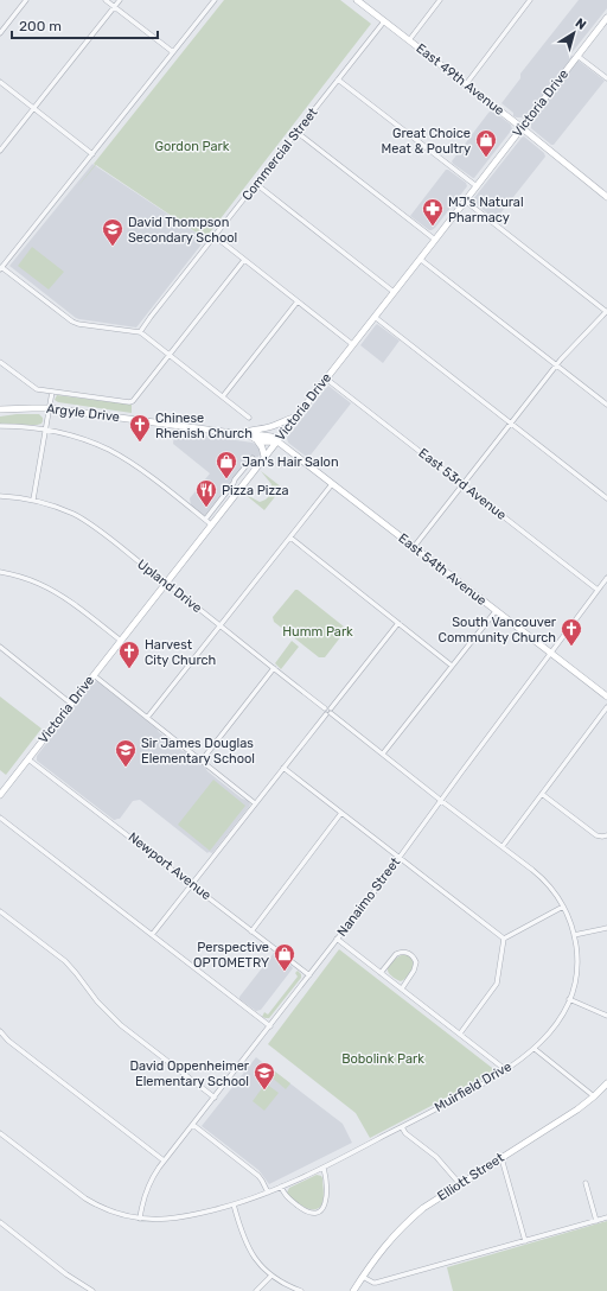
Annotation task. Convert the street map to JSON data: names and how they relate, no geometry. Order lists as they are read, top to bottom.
{
  "streets": {
    "street": [
      "East 49th Avenue",
      "Victoria Drive",
      "Commercial Street",
      "Argyle Drive",
      "East 53rd Avenue",
      "East 54th Avenue",
      "Upland Drive",
      "Newport Avenue",
      "Nanaimo Street",
      "Muirfield Drive",
      "Elliott Street"
    ]
  },
  "crossings": [
    ["East 49th Avenue", "Victoria Drive"],
    ["East 49th Avenue", "Commercial Street"],
    ["Victoria Drive", "Argyle Drive"],
    ["Victoria Drive", "East 53rd Avenue"],
    ["Victoria Drive", "East 54th Avenue"],
    ["Victoria Drive", "Upland Drive"],
    ["Victoria Drive", "Newport Avenue"],
    ["Argyle Drive", "East 54th Avenue"],
    ["East 53rd Avenue", "Nanaimo Street"],
    ["East 54th Avenue", "Nanaimo Street"],
    ["Newport Avenue", "Nanaimo Street"],
    ["Nanaimo Street", "Muirfield Drive"]
  ],
  "parks": ["Gordon Park", "Humm Park", "Bobolink Park"],
  "places": {
    "shop": ["Great Choice Meat & Poultry", "Jan's Hair Salon", "Perspective OPTOMETRY"],
    "pharmacy": ["MJ's Natural Pharmacy"],
    "school or university": ["David Thompson Secondary School", "Sir James Douglas Elementary School", "David Oppenheimer Elementary School"],
    "church": ["Chinese Rhenish Church", "South Vancouver Community Church", "Harvest City Church"],
    "restaurant": ["Pizza Pizza"]
  },
  "scale_bar": "200 m",
  "north": "top right"
}
